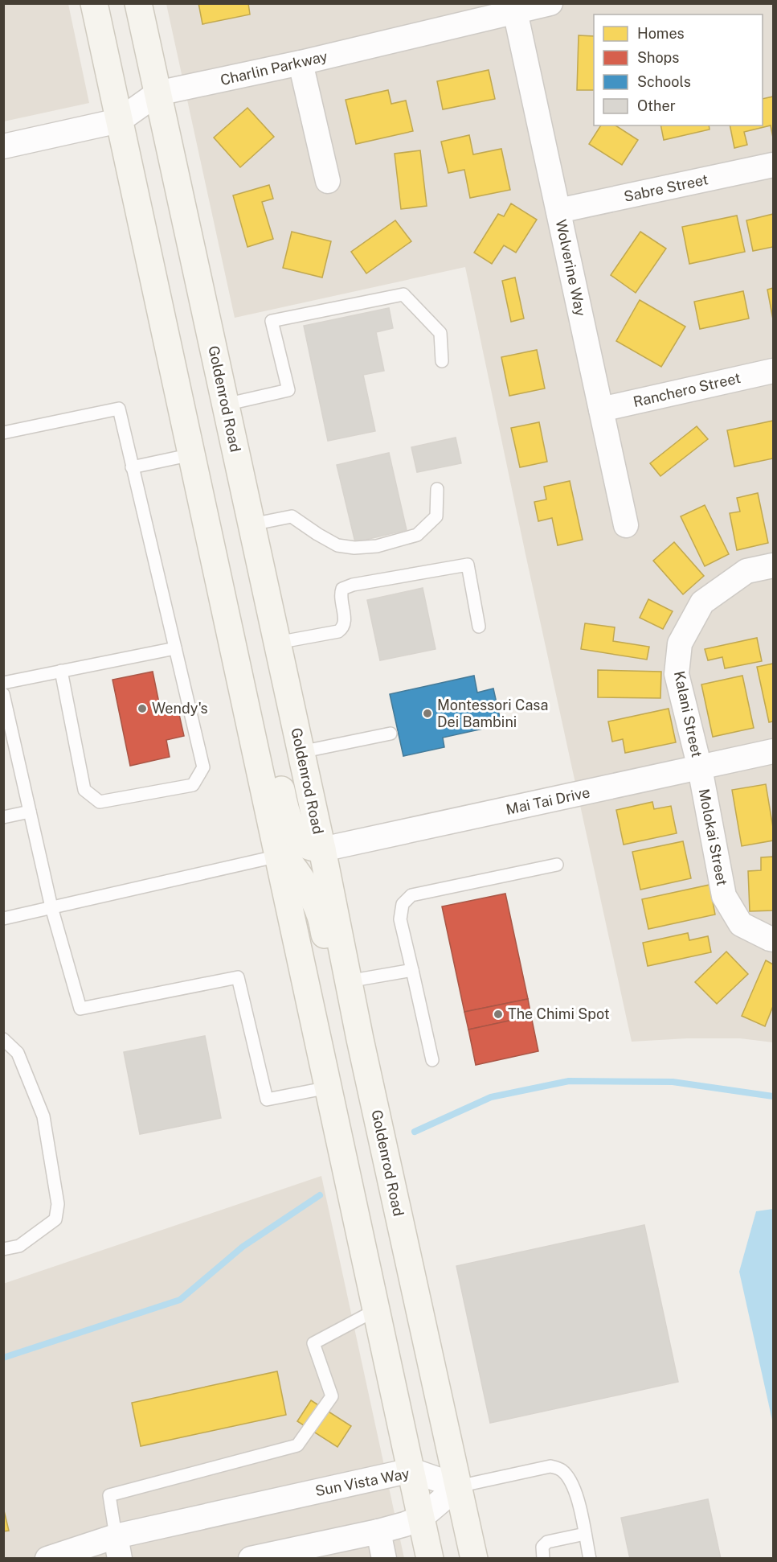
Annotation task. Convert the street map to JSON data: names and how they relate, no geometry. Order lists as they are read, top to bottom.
{
  "streets": {
    "main road": ["Goldenrod Road"],
    "street": [
      "Charlin Parkway",
      "Sabre Street",
      "Wolverine Way",
      "Ranchero Street",
      "Kalani Street",
      "Mai Tai Drive",
      "Molokai Street",
      "Sun Vista Way"
    ]
  },
  "crossings": [
    ["Charlin Parkway", "Wolverine Way"],
    ["Charlin Parkway", "Goldenrod Road"],
    ["Sabre Street", "Wolverine Way"],
    ["Wolverine Way", "Ranchero Street"],
    ["Goldenrod Road", "Mai Tai Drive"],
    ["Goldenrod Road", "Sun Vista Way"],
    ["Kalani Street", "Mai Tai Drive"],
    ["Kalani Street", "Molokai Street"],
    ["Mai Tai Drive", "Molokai Street"]
  ],
  "places": ["Wendy's", "Montessori Casa Dei Bambini", "The Chimi Spot"],
  "legend": [
    "Homes",
    "Shops",
    "Schools",
    "Other"
  ]
}
